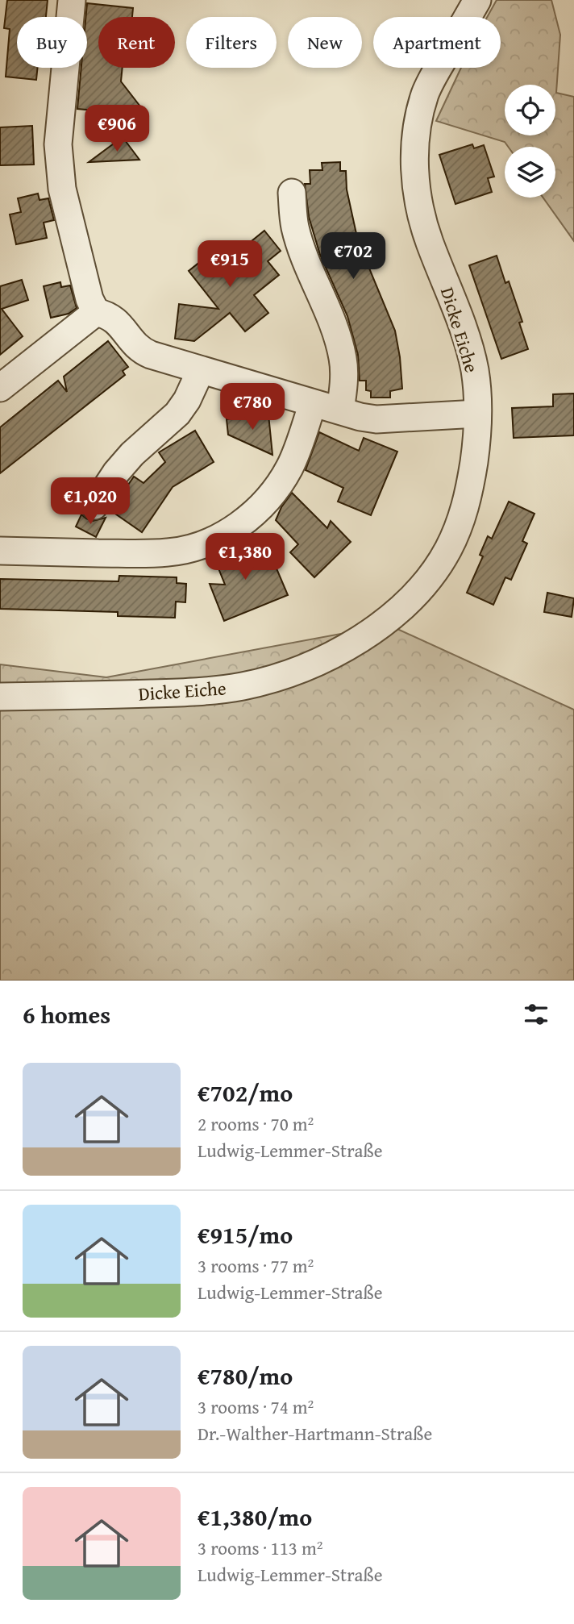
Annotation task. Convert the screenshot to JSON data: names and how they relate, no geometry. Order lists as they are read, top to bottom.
{
  "streets": {
    "street": ["Dicke Eiche"]
  },
  "page": {
    "chip": [
      "Buy",
      "Rent",
      "Filters",
      "New",
      "Apartment"
    ],
    "price": [
      "€906",
      "€702",
      "€915",
      "€780",
      "€1,020",
      "€1,380"
    ],
    "heading": "6 homes",
    "list": [
      {
        "name": "€702/mo",
        "note": "2 rooms · 70 m² · Ludwig-Lemmer-Straße"
      },
      {
        "name": "€915/mo",
        "note": "3 rooms · 77 m² · Ludwig-Lemmer-Straße"
      },
      {
        "name": "€780/mo",
        "note": "3 rooms · 74 m² · Dr.-Walther-Hartmann-Straße"
      },
      {
        "name": "€1,380/mo",
        "note": "3 rooms · 113 m² · Ludwig-Lemmer-Straße"
      }
    ]
  }
}
